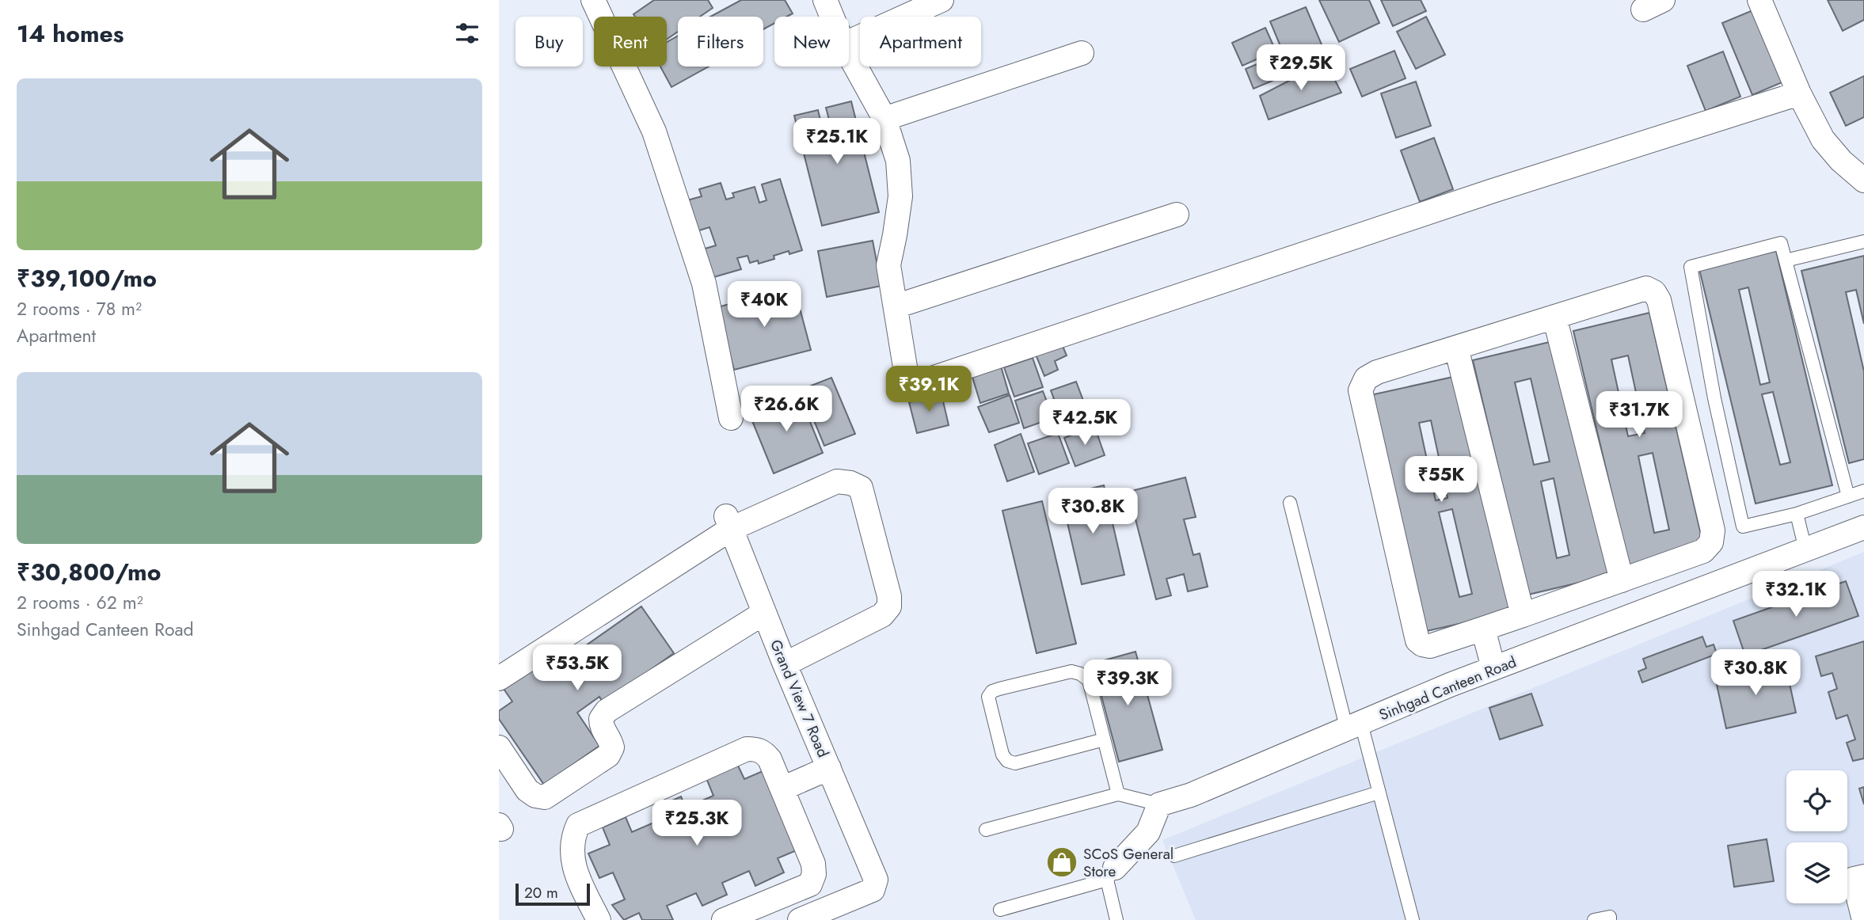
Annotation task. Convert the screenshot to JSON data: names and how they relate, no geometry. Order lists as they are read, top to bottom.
{
  "streets": {
    "street": ["Sinhgad Canteen Road", "Grand View 7 Road"]
  },
  "places": {
    "shop": ["SCoS General Store"]
  },
  "scale_bar": "20 m",
  "page": {
    "heading": "14 homes",
    "chip": [
      "Buy",
      "Rent",
      "Filters",
      "New",
      "Apartment"
    ],
    "price": [
      "₹29.5K",
      "₹25.1K",
      "₹40K",
      "₹39.1K",
      "₹26.6K",
      "₹31.7K",
      "₹42.5K",
      "₹55K",
      "₹30.8K",
      "₹32.1K",
      "₹53.5K",
      "₹30.8K",
      "₹39.3K",
      "₹25.3K"
    ],
    "list": [
      {
        "name": "₹39,100/mo",
        "note": "2 rooms · 78 m² · Apartment"
      },
      {
        "name": "₹30,800/mo",
        "note": "2 rooms · 62 m² · Sinhgad Canteen Road"
      }
    ],
    "scale": "20 m"
  }
}
